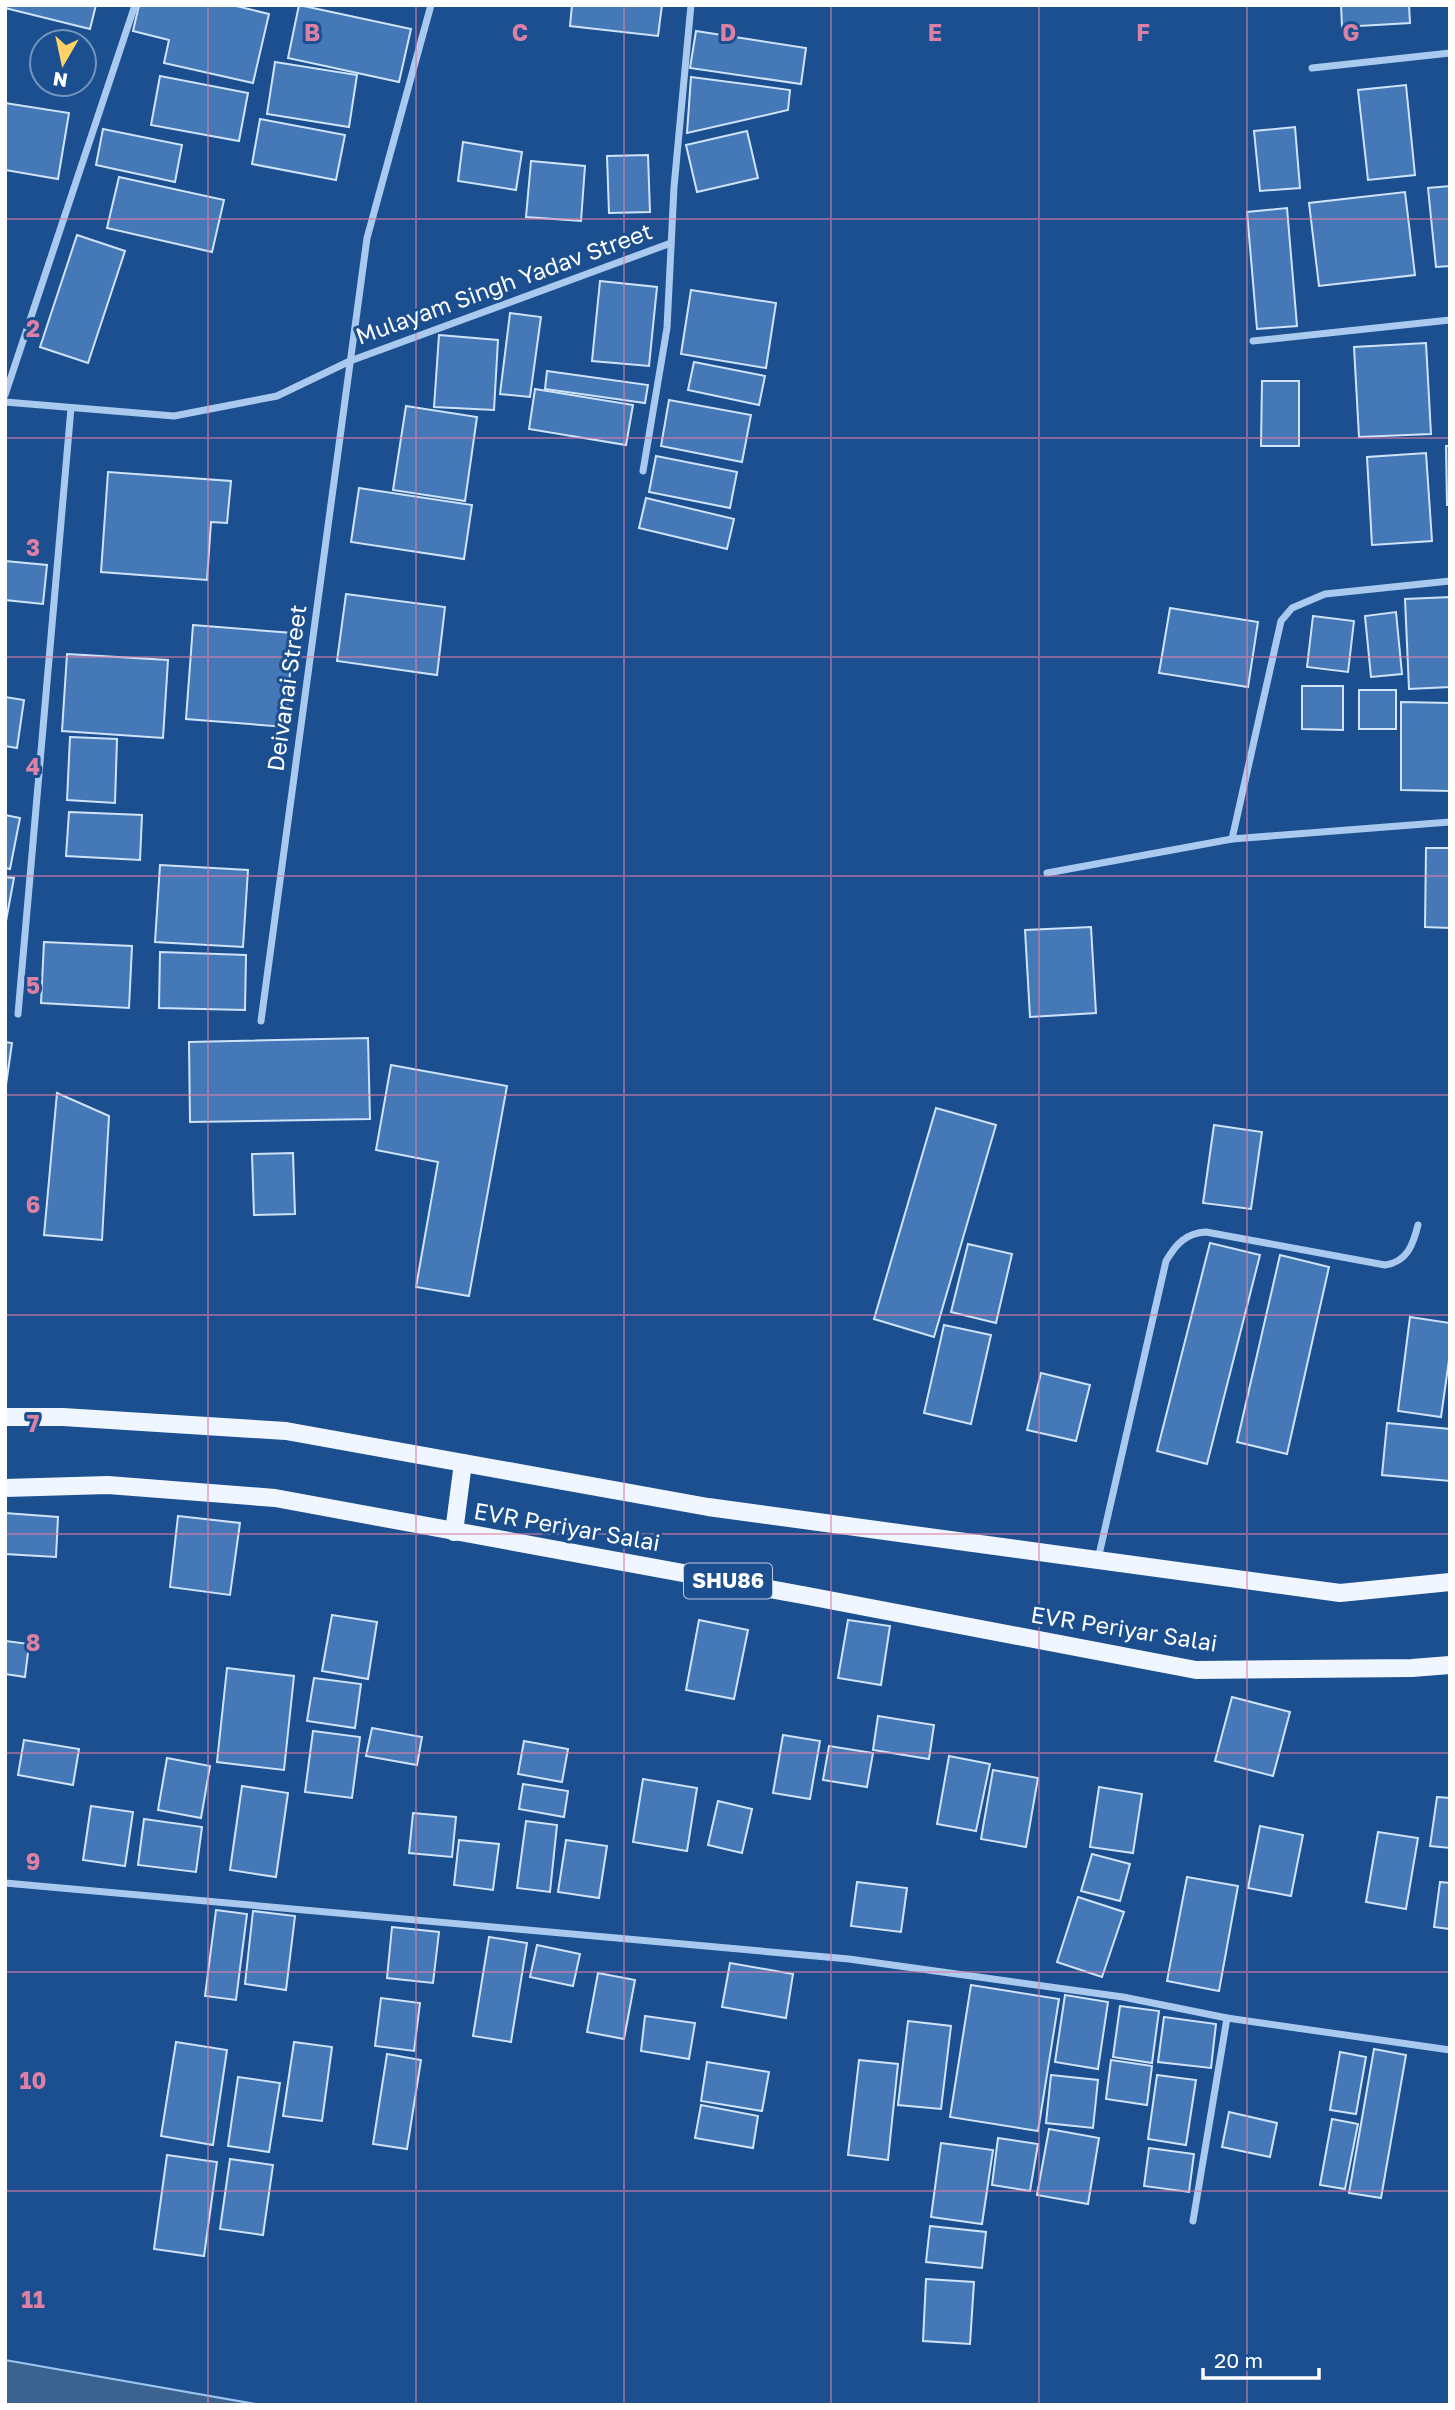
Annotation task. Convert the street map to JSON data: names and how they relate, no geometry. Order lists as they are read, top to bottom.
{
  "streets": {
    "main road": ["EVR Periyar Salai", "SHU86"],
    "street": ["Mulayam Singh Yadav Street", "Deivanai Street"]
  },
  "crossings": [
    ["Mulayam Singh Yadav Street", "Deivanai Street"]
  ],
  "scale_bar": "20 m",
  "north": "bottom",
  "grid": {
    "columns": [
      "B",
      "C",
      "D",
      "E",
      "F",
      "G"
    ],
    "rows": [
      "2",
      "3",
      "4",
      "5",
      "6",
      "7",
      "8",
      "9",
      "10",
      "11"
    ]
  }
}
